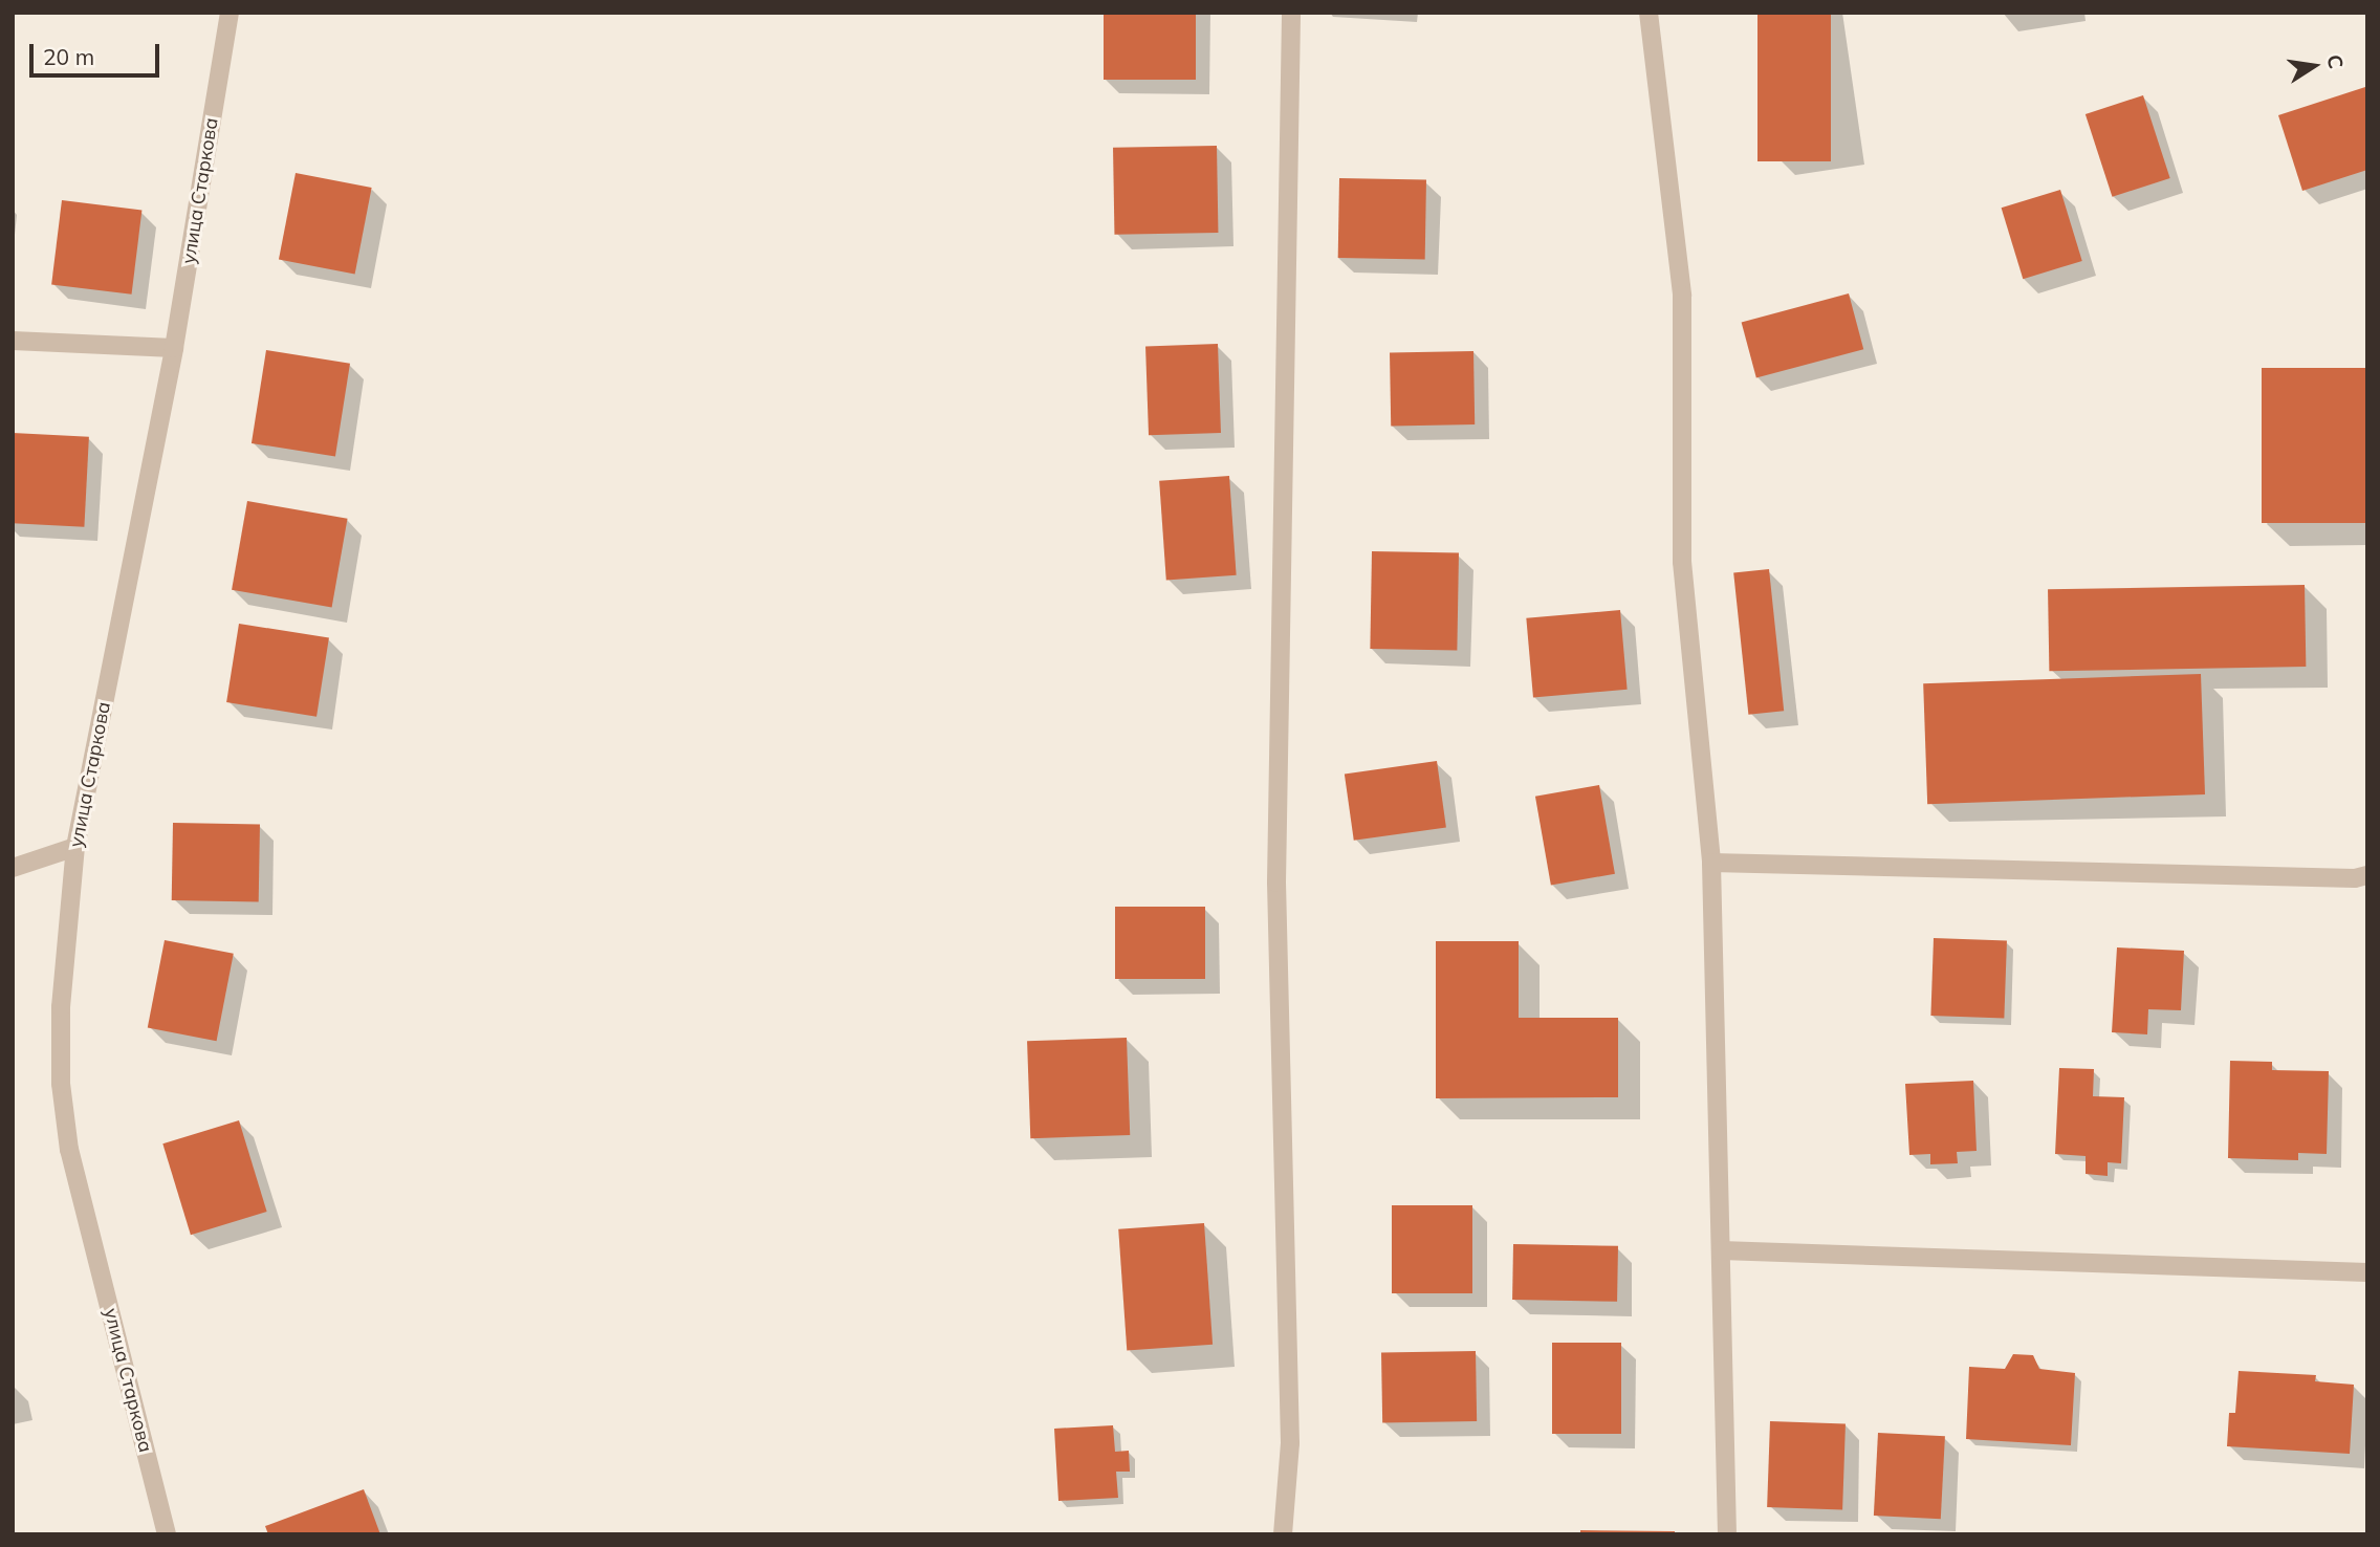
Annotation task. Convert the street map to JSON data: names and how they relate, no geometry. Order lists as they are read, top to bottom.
{
  "streets": {
    "street": ["улица Старкова"]
  },
  "scale_bar": "20 m",
  "north": "right"
}
